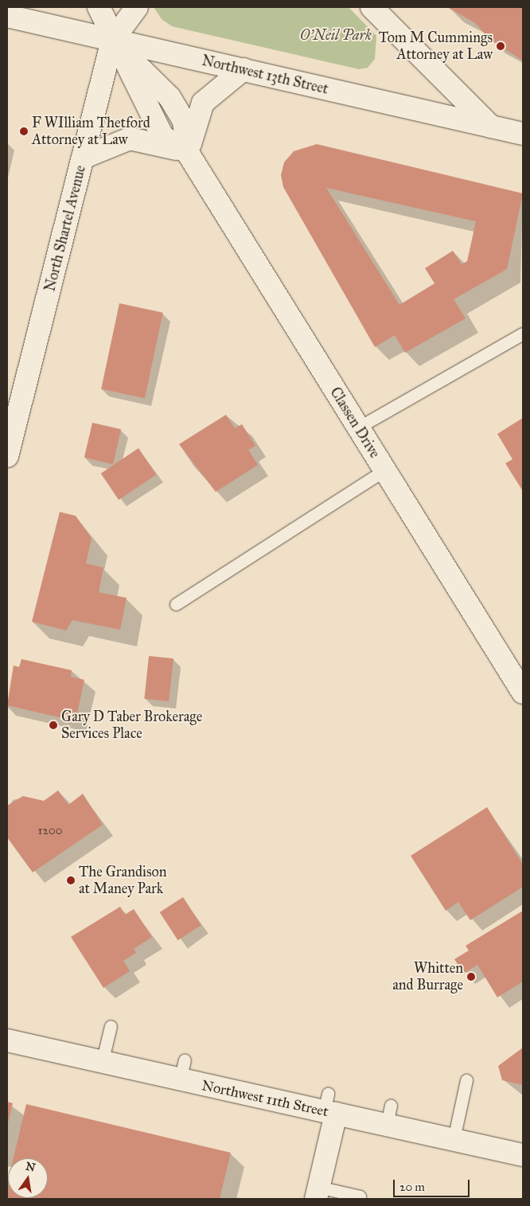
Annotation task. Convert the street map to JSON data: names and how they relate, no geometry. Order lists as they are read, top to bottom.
{
  "streets": {
    "street": [
      "Northwest 13th Street",
      "North Shartel Avenue",
      "Classen Drive",
      "Northwest 11th Street"
    ]
  },
  "crossings": [
    ["Northwest 13th Street", "North Shartel Avenue"],
    ["Northwest 13th Street", "Classen Drive"],
    ["North Shartel Avenue", "Classen Drive"]
  ],
  "parks": ["O'Neil Park"],
  "places": [
    "Tom M Cummings Attorney at Law",
    "F WIlliam Thetford Attorney at Law",
    "Gary D Taber Brokerage Services Place",
    "The Grandison at Maney Park",
    "Whitten and Burrage"
  ],
  "house_numbers": ["1200"],
  "scale_bar": "20 m",
  "north": "top"
}
